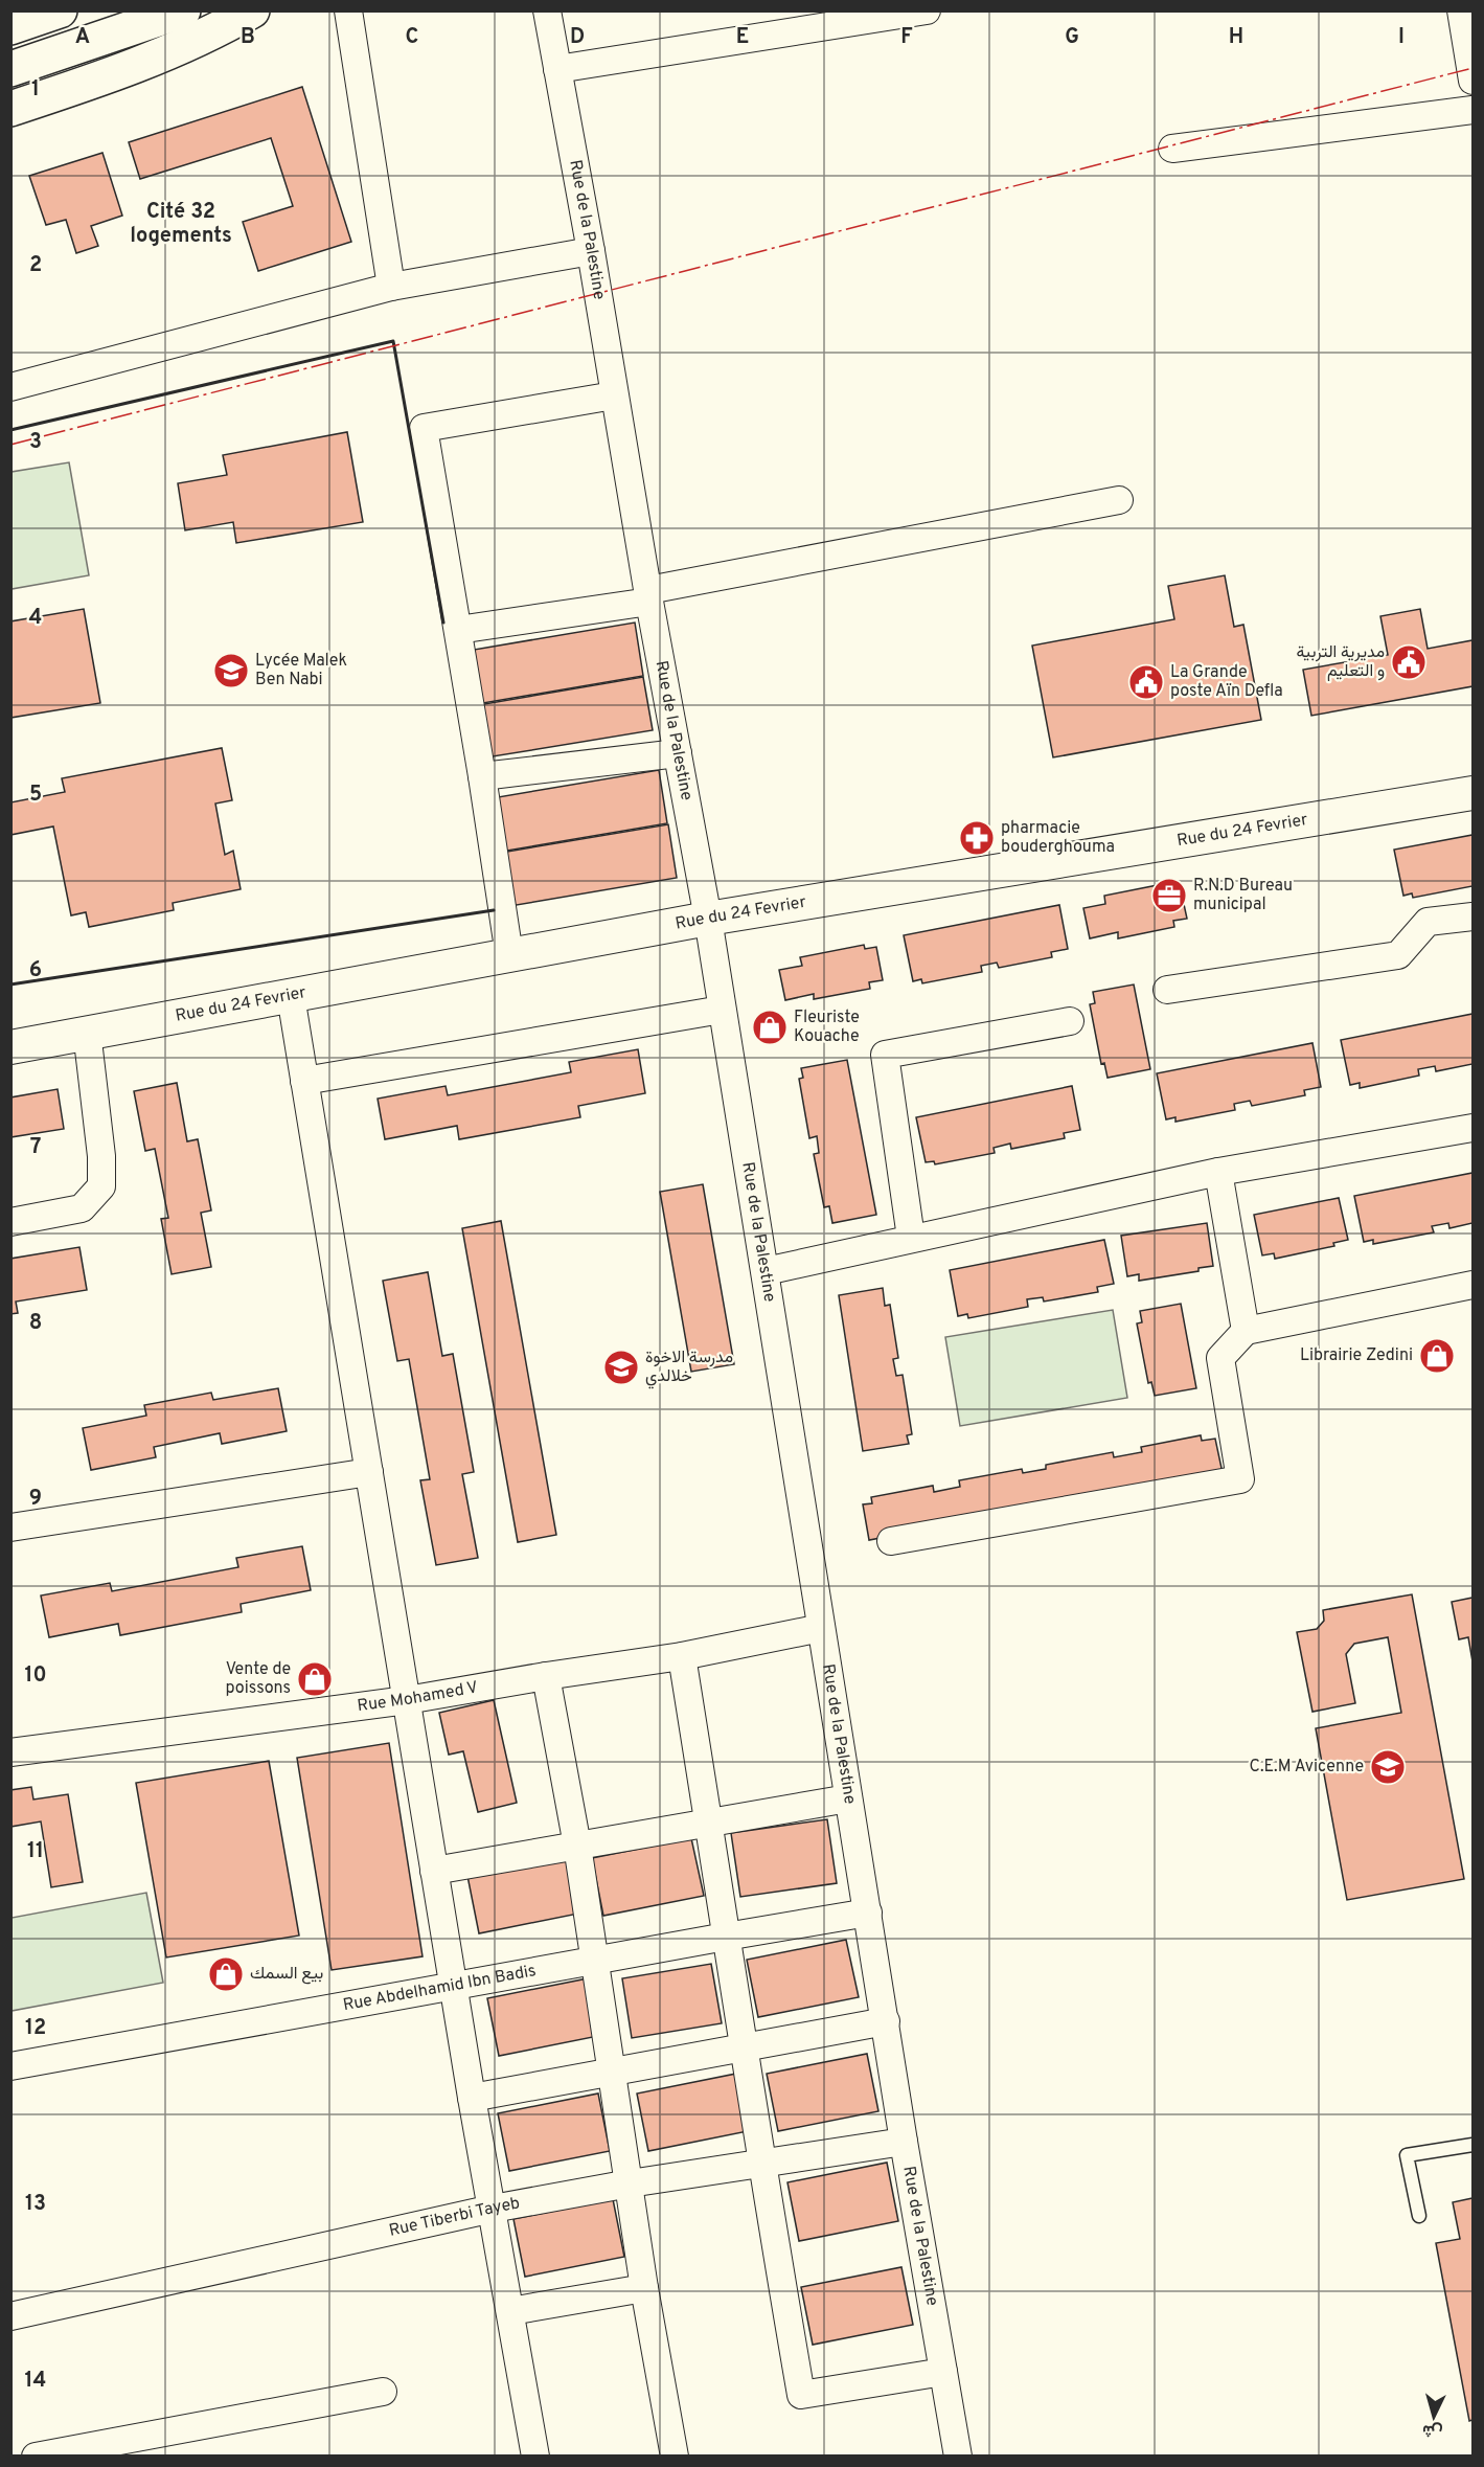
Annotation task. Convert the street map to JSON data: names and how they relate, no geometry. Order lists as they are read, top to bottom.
{
  "streets": {
    "street": [
      "Rue de la Palestine",
      "Rue du 24 Fevrier",
      "Rue Mohamed V",
      "Rue Abdelhamid Ibn Badis",
      "Rue Tiberbi Tayeb"
    ]
  },
  "crossings": [
    ["Rue de la Palestine", "Rue du 24 Fevrier"],
    ["Rue de la Palestine", "Rue Mohamed V"],
    ["Rue de la Palestine", "Rue Abdelhamid Ibn Badis"],
    ["Rue de la Palestine", "Rue Tiberbi Tayeb"]
  ],
  "districts": ["Cité 32 logements"],
  "places": {
    "public building": ["مديرية التربية و التعليم", "La Grande poste Aïn Defla"],
    "school or university": ["Lycée Malek Ben Nabi", "مدرسة الاخوة خلالدي", "C.E.M Avicenne"],
    "pharmacy": ["pharmacie bouderghouma"],
    "office": ["R.N.D Bureau municipal"],
    "shop": [
      "Fleuriste Kouache",
      "Librairie Zedini",
      "Vente de poissons",
      "بيع السمك"
    ]
  },
  "north": "bottom",
  "grid": {
    "columns": [
      "A",
      "B",
      "C",
      "D",
      "E",
      "F",
      "G",
      "H",
      "I"
    ],
    "rows": [
      "1",
      "2",
      "3",
      "4",
      "5",
      "6",
      "7",
      "8",
      "9",
      "10",
      "11",
      "12",
      "13",
      "14"
    ]
  }
}
